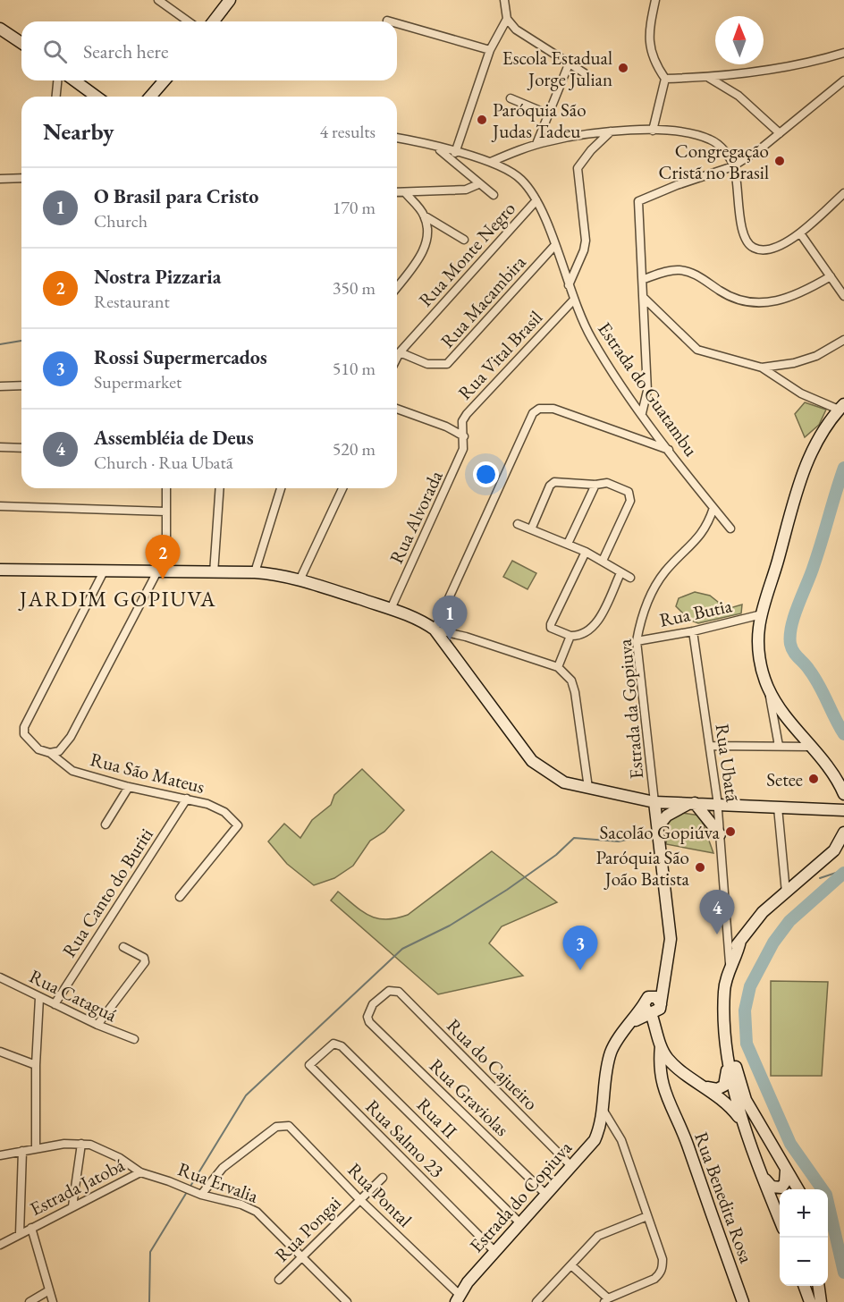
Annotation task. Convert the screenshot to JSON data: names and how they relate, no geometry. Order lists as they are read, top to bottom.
{
  "streets": {
    "main road": ["Estrada do Copiuva", "Rua Benedita Rosa"],
    "street": [
      "Rua Monte Negro",
      "Rua Macambira",
      "Rua Vital Brasil",
      "Estrada do Guatambu",
      "Rua Alvorada",
      "Rua Butia",
      "Estrada da Gopiuva",
      "Rua Ubatã",
      "Rua São Mateus",
      "Rua Canto do Buriti",
      "Rua Cataguá",
      "Rua do Cajueiro",
      "Rua Graviolas",
      "Rua II",
      "Rua Salmo 23",
      "Rua Ervalia",
      "Estrada Jatobá",
      "Rua Pontal",
      "Rua Pongai"
    ]
  },
  "crossings": [
    ["Rua Monte Negro", "Rua Macambira"],
    ["Rua Monte Negro", "Estrada do Guatambu"],
    ["Rua Macambira", "Estrada do Guatambu"],
    ["Rua Vital Brasil", "Estrada do Guatambu"],
    ["Rua Vital Brasil", "Rua Alvorada"],
    ["Estrada do Guatambu", "Estrada da Gopiuva"],
    ["Rua Butia", "Estrada da Gopiuva"],
    ["Rua Butia", "Rua Ubatã"],
    ["Rua São Mateus", "Rua Canto do Buriti"],
    ["Rua Canto do Buriti", "Rua Cataguá"],
    ["Rua do Cajueiro", "Rua Graviolas"],
    ["Rua do Cajueiro", "Estrada do Copiuva"],
    ["Rua Graviolas", "Estrada do Copiuva"],
    ["Rua II", "Rua Salmo 23"],
    ["Rua II", "Estrada do Copiuva"],
    ["Rua Salmo 23", "Estrada do Copiuva"],
    ["Rua Ervalia", "Estrada Jatobá"],
    ["Rua Ervalia", "Rua Pontal"],
    ["Rua Ervalia", "Rua Pongai"],
    ["Rua Pontal", "Estrada do Copiuva"],
    ["Rua Pontal", "Rua Pongai"],
    ["Estrada do Copiuva", "Rua Benedita Rosa"]
  ],
  "districts": ["JARDIM GOPIUVA"],
  "places": [
    "Escola Estadual Jorge Julian",
    "Paróquia São Judas Tadeu",
    "Congregação Cristã no Brasil",
    "Setee",
    "Sacolão Gopiúva",
    "Paróquia São João Batista"
  ],
  "north": "top",
  "page": {
    "search": "Search here",
    "heading": ["Nearby", "4 results"],
    "list": [
      {
        "mark": "1",
        "name": "O Brasil para Cristo",
        "note": "Church",
        "value": "170 m"
      },
      {
        "mark": "2",
        "name": "Nostra Pizzaria",
        "note": "Restaurant",
        "value": "350 m"
      },
      {
        "mark": "3",
        "name": "Rossi Supermercados",
        "note": "Supermarket",
        "value": "510 m"
      },
      {
        "mark": "4",
        "name": "Assembléia de Deus",
        "note": "Church · Rua Ubatã",
        "value": "520 m"
      }
    ],
    "pins": [
      "2",
      "1",
      "4",
      "3"
    ],
    "map_buttons": ["+", "−"]
  }
}
